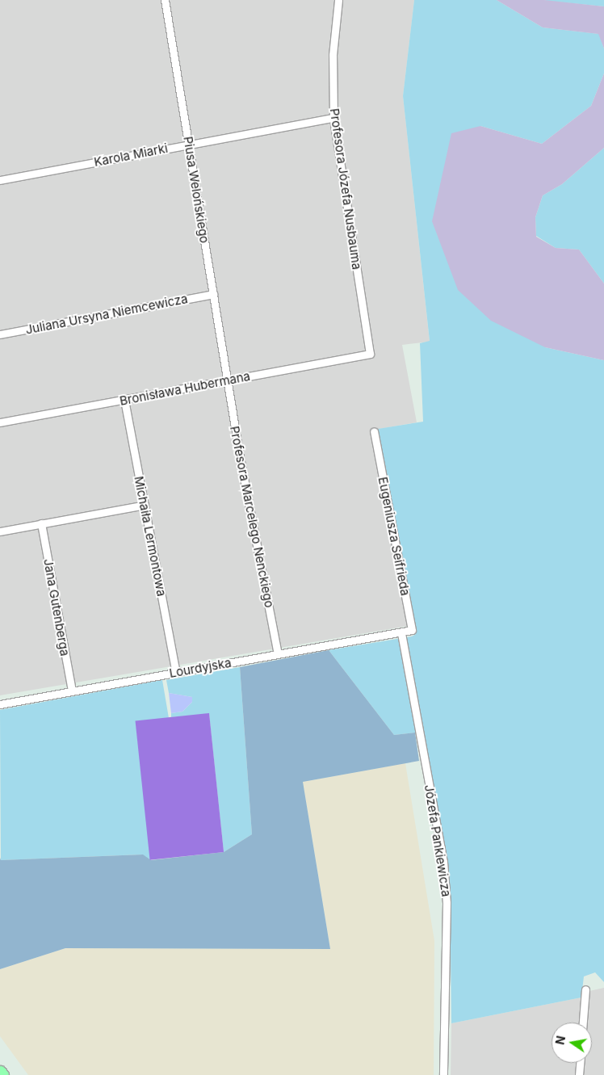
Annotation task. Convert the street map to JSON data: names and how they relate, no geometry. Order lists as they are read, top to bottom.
{
  "streets": {
    "street": [
      "Karola Miarki",
      "Profesora Józefa Nusbauma",
      "Piusa Welońskiego",
      "Juliana Ursyna Niemcewicza",
      "Bronisława Hubermana",
      "Profesora Marcelego Nenckiego",
      "Michaiła Lermontowa",
      "Eugeniusza Seifrieda",
      "Jana Gutenberga",
      "Lourdyjska",
      "Józefa Pankiewicza"
    ]
  },
  "crossings": [
    ["Karola Miarki", "Profesora Józefa Nusbauma"],
    ["Karola Miarki", "Piusa Welońskiego"],
    ["Profesora Józefa Nusbauma", "Bronisława Hubermana"],
    ["Piusa Welońskiego", "Juliana Ursyna Niemcewicza"],
    ["Piusa Welońskiego", "Bronisława Hubermana"],
    ["Piusa Welońskiego", "Profesora Marcelego Nenckiego"],
    ["Bronisława Hubermana", "Profesora Marcelego Nenckiego"],
    ["Bronisława Hubermana", "Michaiła Lermontowa"],
    ["Profesora Marcelego Nenckiego", "Lourdyjska"],
    ["Michaiła Lermontowa", "Lourdyjska"],
    ["Eugeniusza Seifrieda", "Lourdyjska"],
    ["Eugeniusza Seifrieda", "Józefa Pankiewicza"],
    ["Jana Gutenberga", "Lourdyjska"],
    ["Lourdyjska", "Józefa Pankiewicza"]
  ],
  "north": "left"
}
